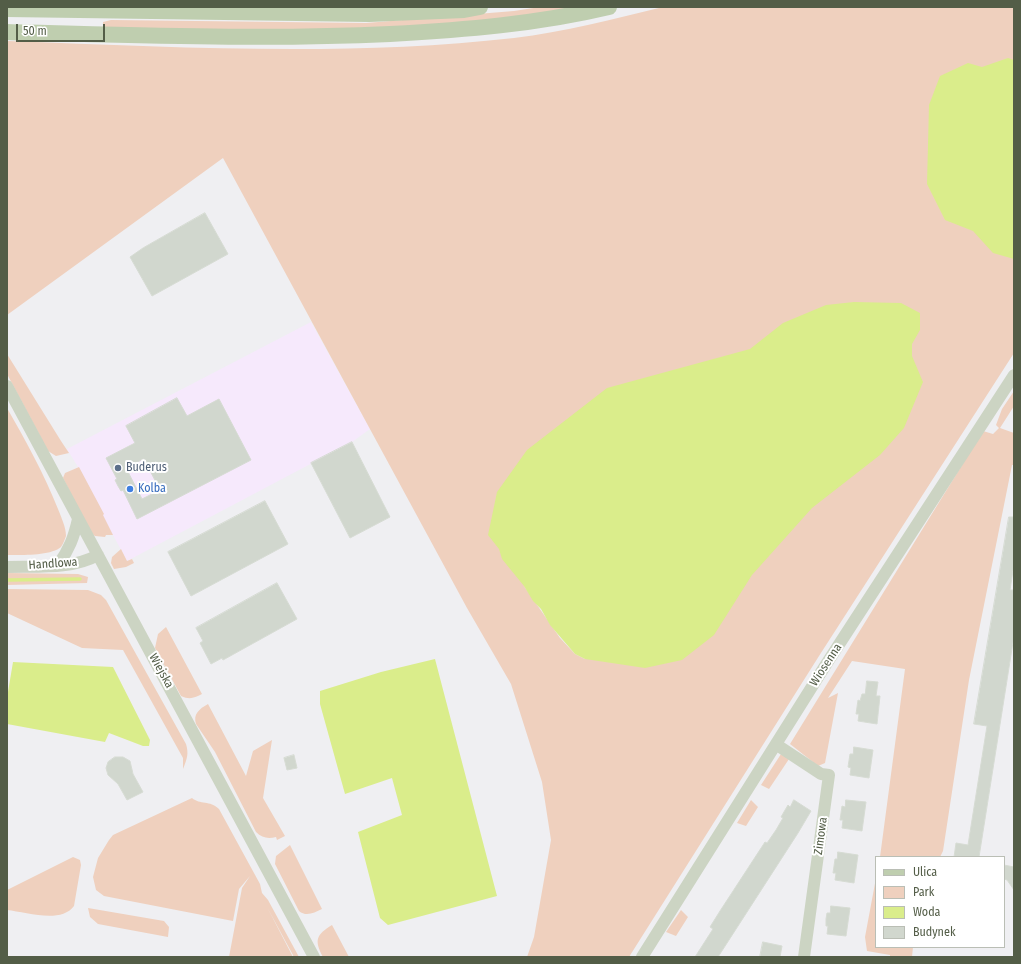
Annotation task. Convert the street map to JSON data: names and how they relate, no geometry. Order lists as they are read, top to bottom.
{
  "streets": {
    "street": [
      "Handlowa",
      "Wiosenna",
      "Wiejska",
      "Zimowa"
    ]
  },
  "crossings": [
    ["Handlowa", "Wiejska"],
    ["Wiosenna", "Zimowa"]
  ],
  "places": ["Buderus", "Kolba"],
  "legend": [
    "Ulica",
    "Park",
    "Woda",
    "Budynek"
  ],
  "scale_bar": "50 m"
}
